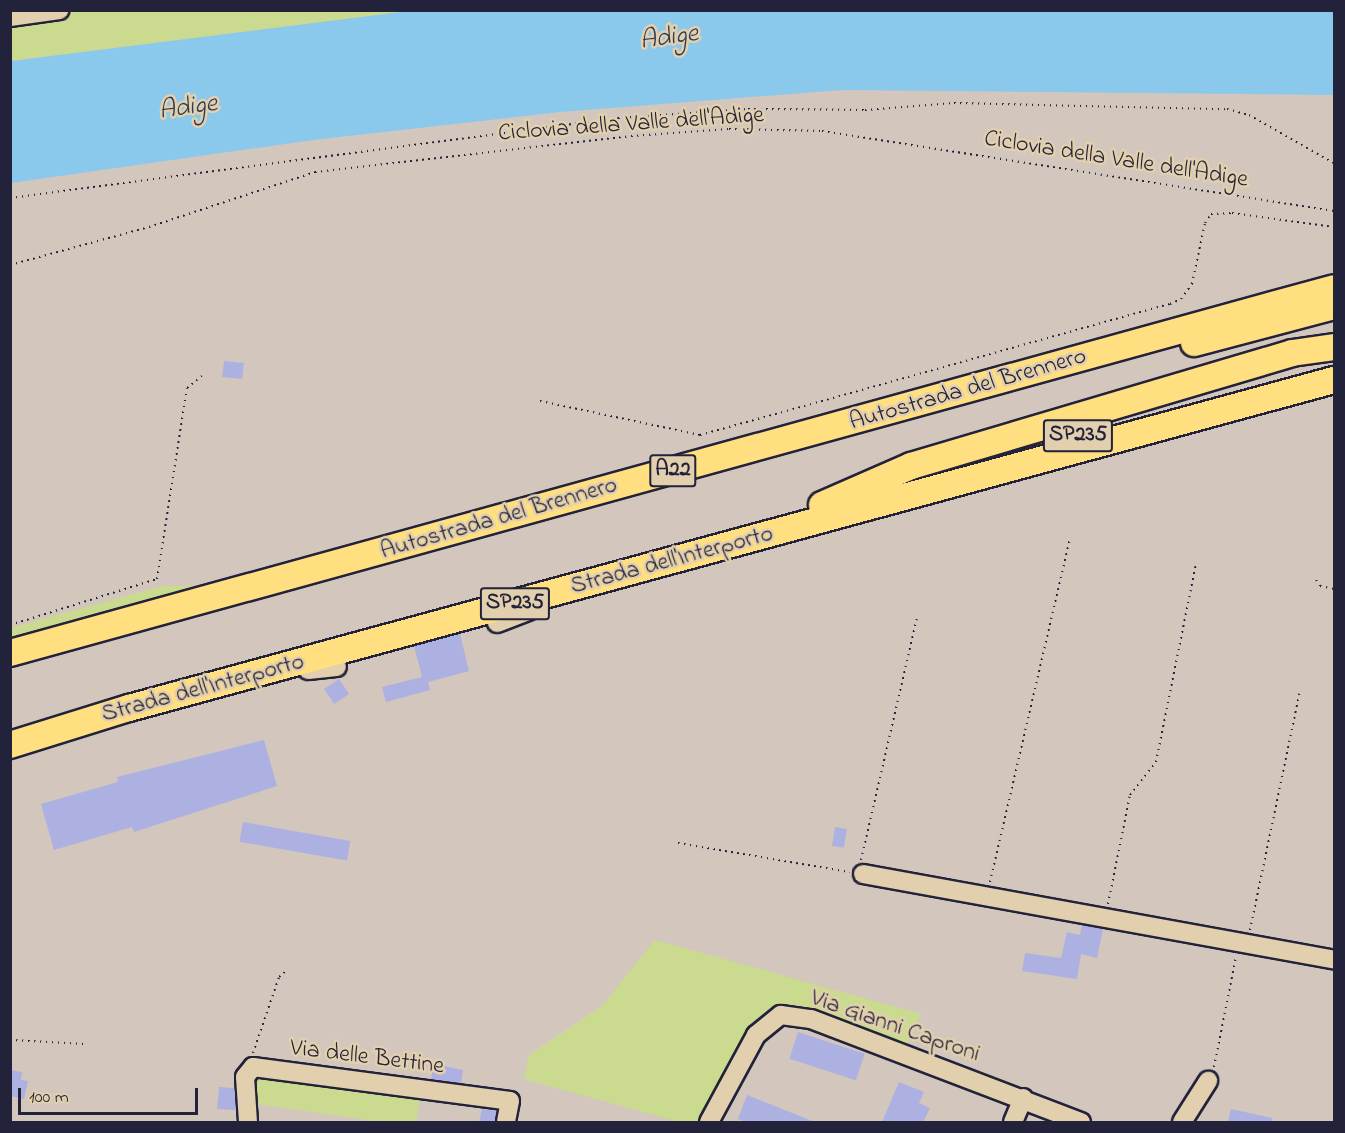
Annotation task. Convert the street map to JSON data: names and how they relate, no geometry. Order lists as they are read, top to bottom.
{
  "streets": {
    "highway": [
      "Autostrada del Brennero",
      "SP235",
      "A22",
      "Strada dell'Interporto"
    ],
    "street": ["Via Gianni Caproni", "Via delle Bettine"],
    "path": ["Ciclovia della Valle dell'Adige"]
  },
  "water": ["Adige"],
  "scale_bar": "100 m"
}
